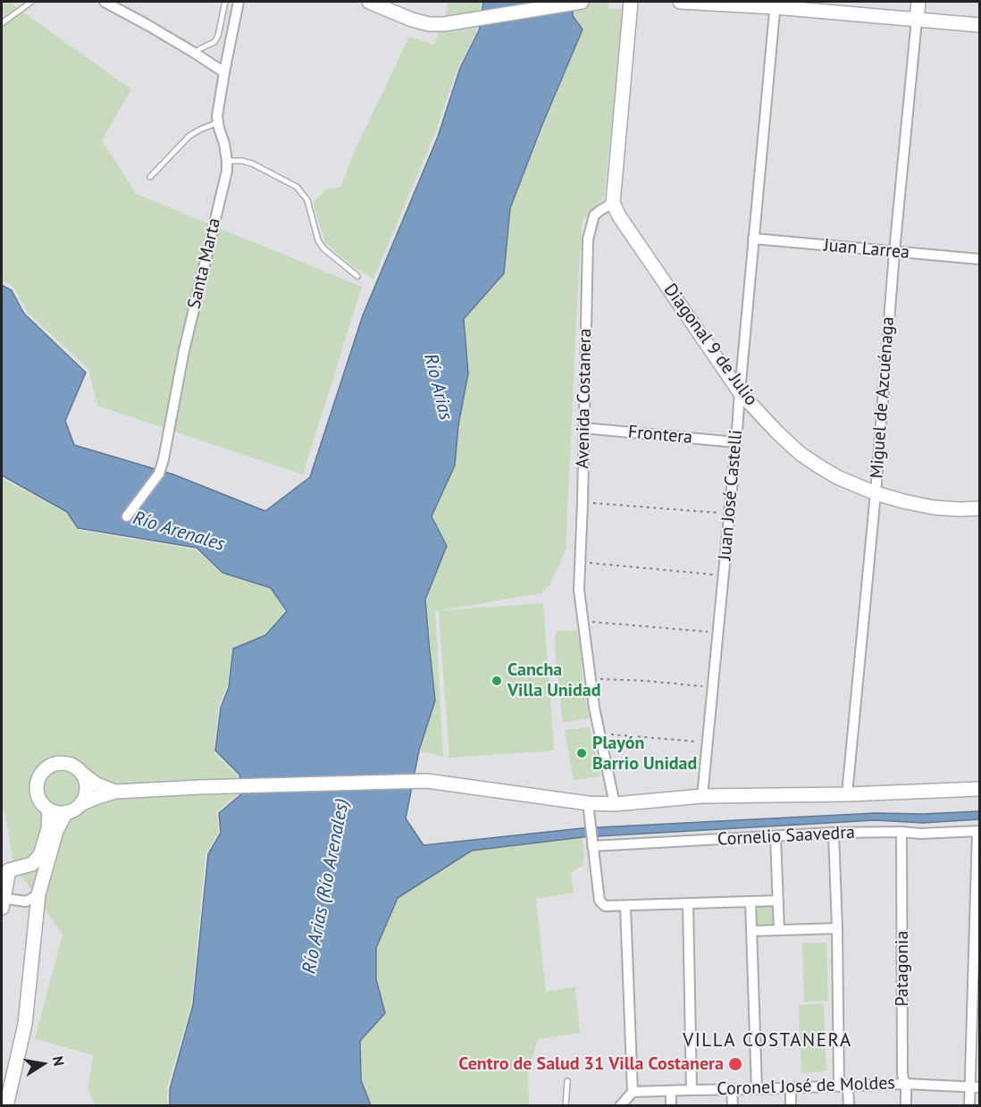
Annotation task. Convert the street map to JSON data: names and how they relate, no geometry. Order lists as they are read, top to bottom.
{
  "streets": {
    "street": [
      "Juan Larrea",
      "Santa Marta",
      "Diagonal 9 de Julio",
      "Miguel de Azcuénaga",
      "Avenida Costanera",
      "Frontera",
      "Juan José Castelli",
      "Cornelio Saavedra",
      "Patagonia",
      "Coronel José de Moldes"
    ]
  },
  "crossings": [
    ["Juan Larrea", "Miguel de Azcuénaga"],
    ["Juan Larrea", "Juan José Castelli"],
    ["Diagonal 9 de Julio", "Miguel de Azcuénaga"],
    ["Diagonal 9 de Julio", "Avenida Costanera"],
    ["Diagonal 9 de Julio", "Juan José Castelli"],
    ["Avenida Costanera", "Frontera"],
    ["Frontera", "Juan José Castelli"],
    ["Cornelio Saavedra", "Patagonia"],
    ["Patagonia", "Coronel José de Moldes"]
  ],
  "districts": ["VILLA COSTANERA"],
  "water": ["Río Arias", "Río Arenales", "Río Arias (Río Arenales)"],
  "places": ["Cancha Villa Unidad", "Playón Barrio Unidad", "Centro de Salud 31 Villa Costanera"],
  "north": "right"
}
